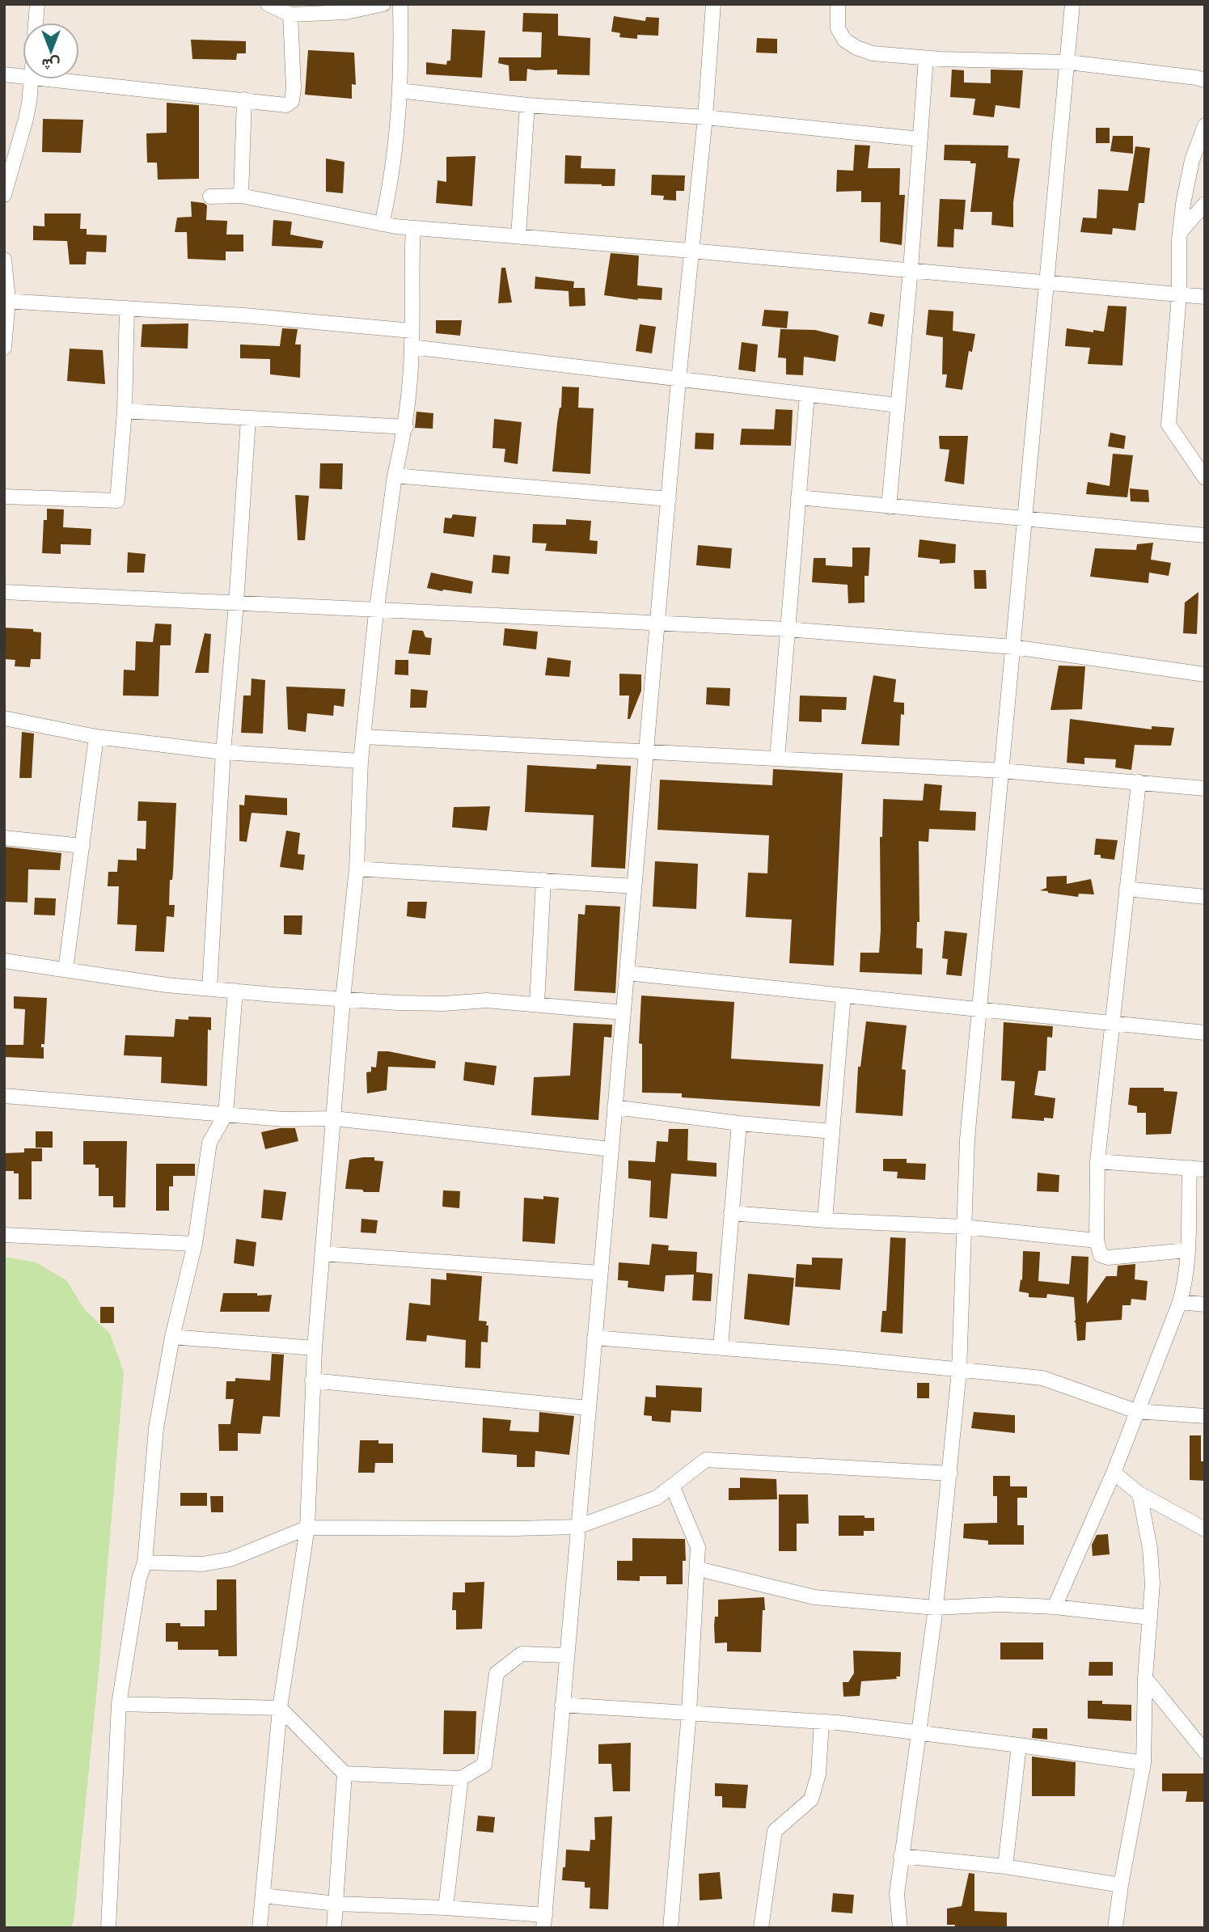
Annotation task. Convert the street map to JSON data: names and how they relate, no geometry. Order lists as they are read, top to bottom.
{
  "north": "bottom"
}
